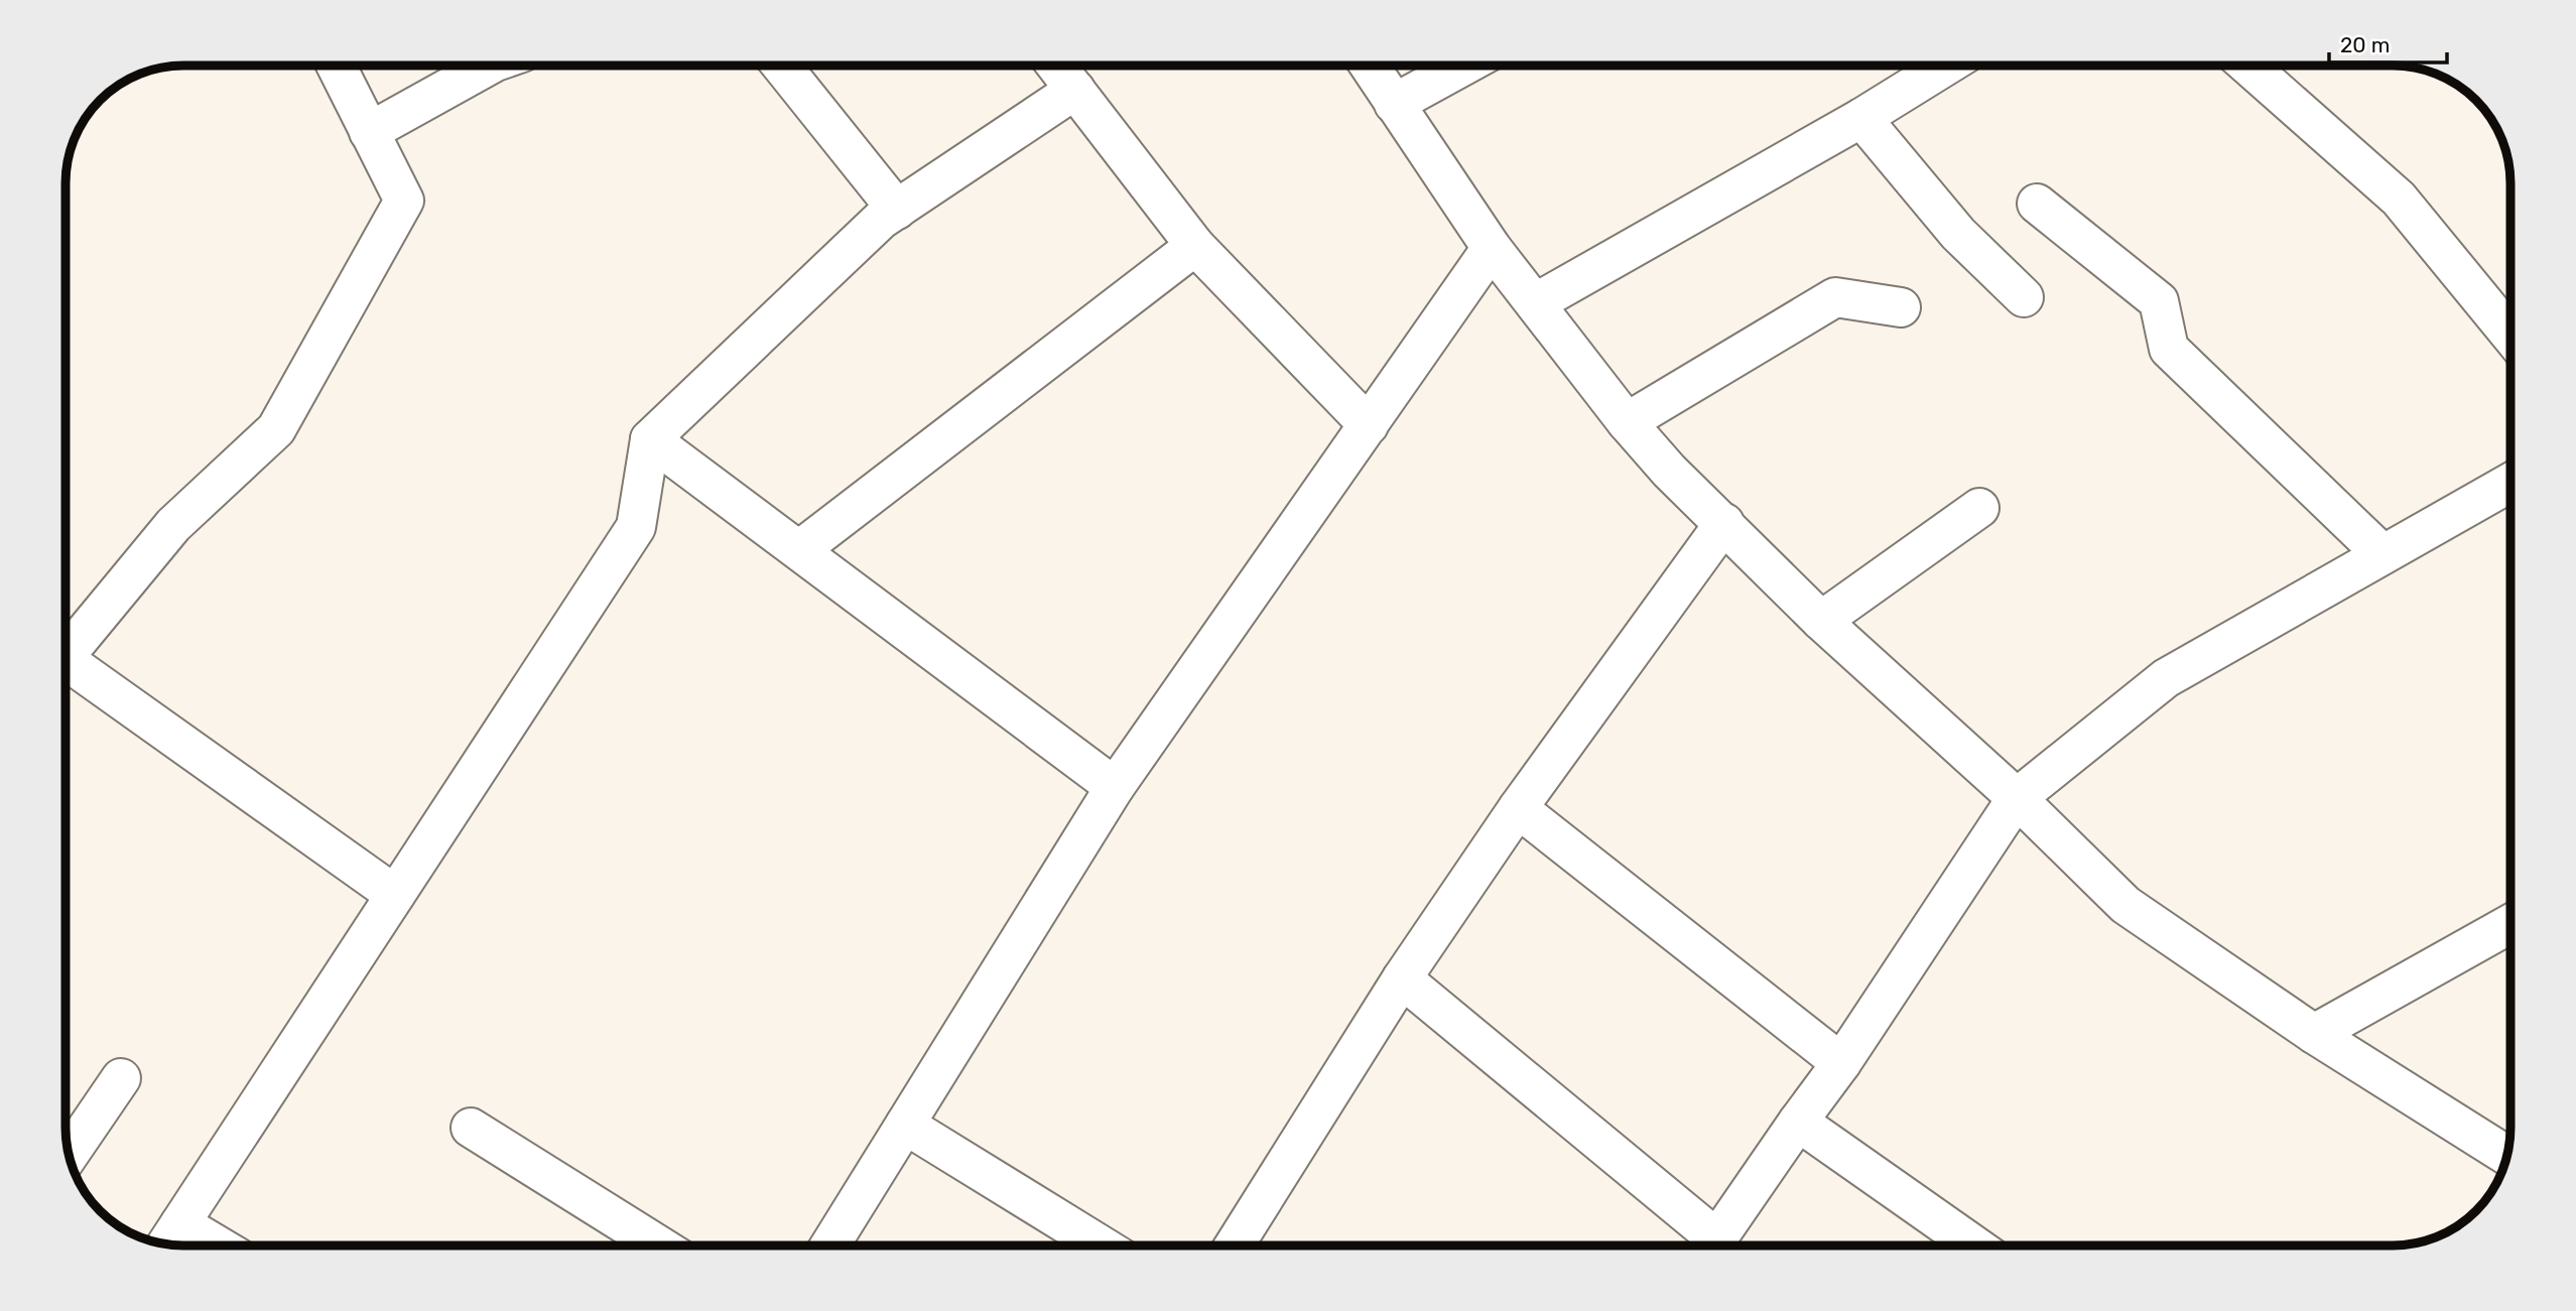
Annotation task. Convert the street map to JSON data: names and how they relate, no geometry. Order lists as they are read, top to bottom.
{
  "scale_bar": "20 m"
}
